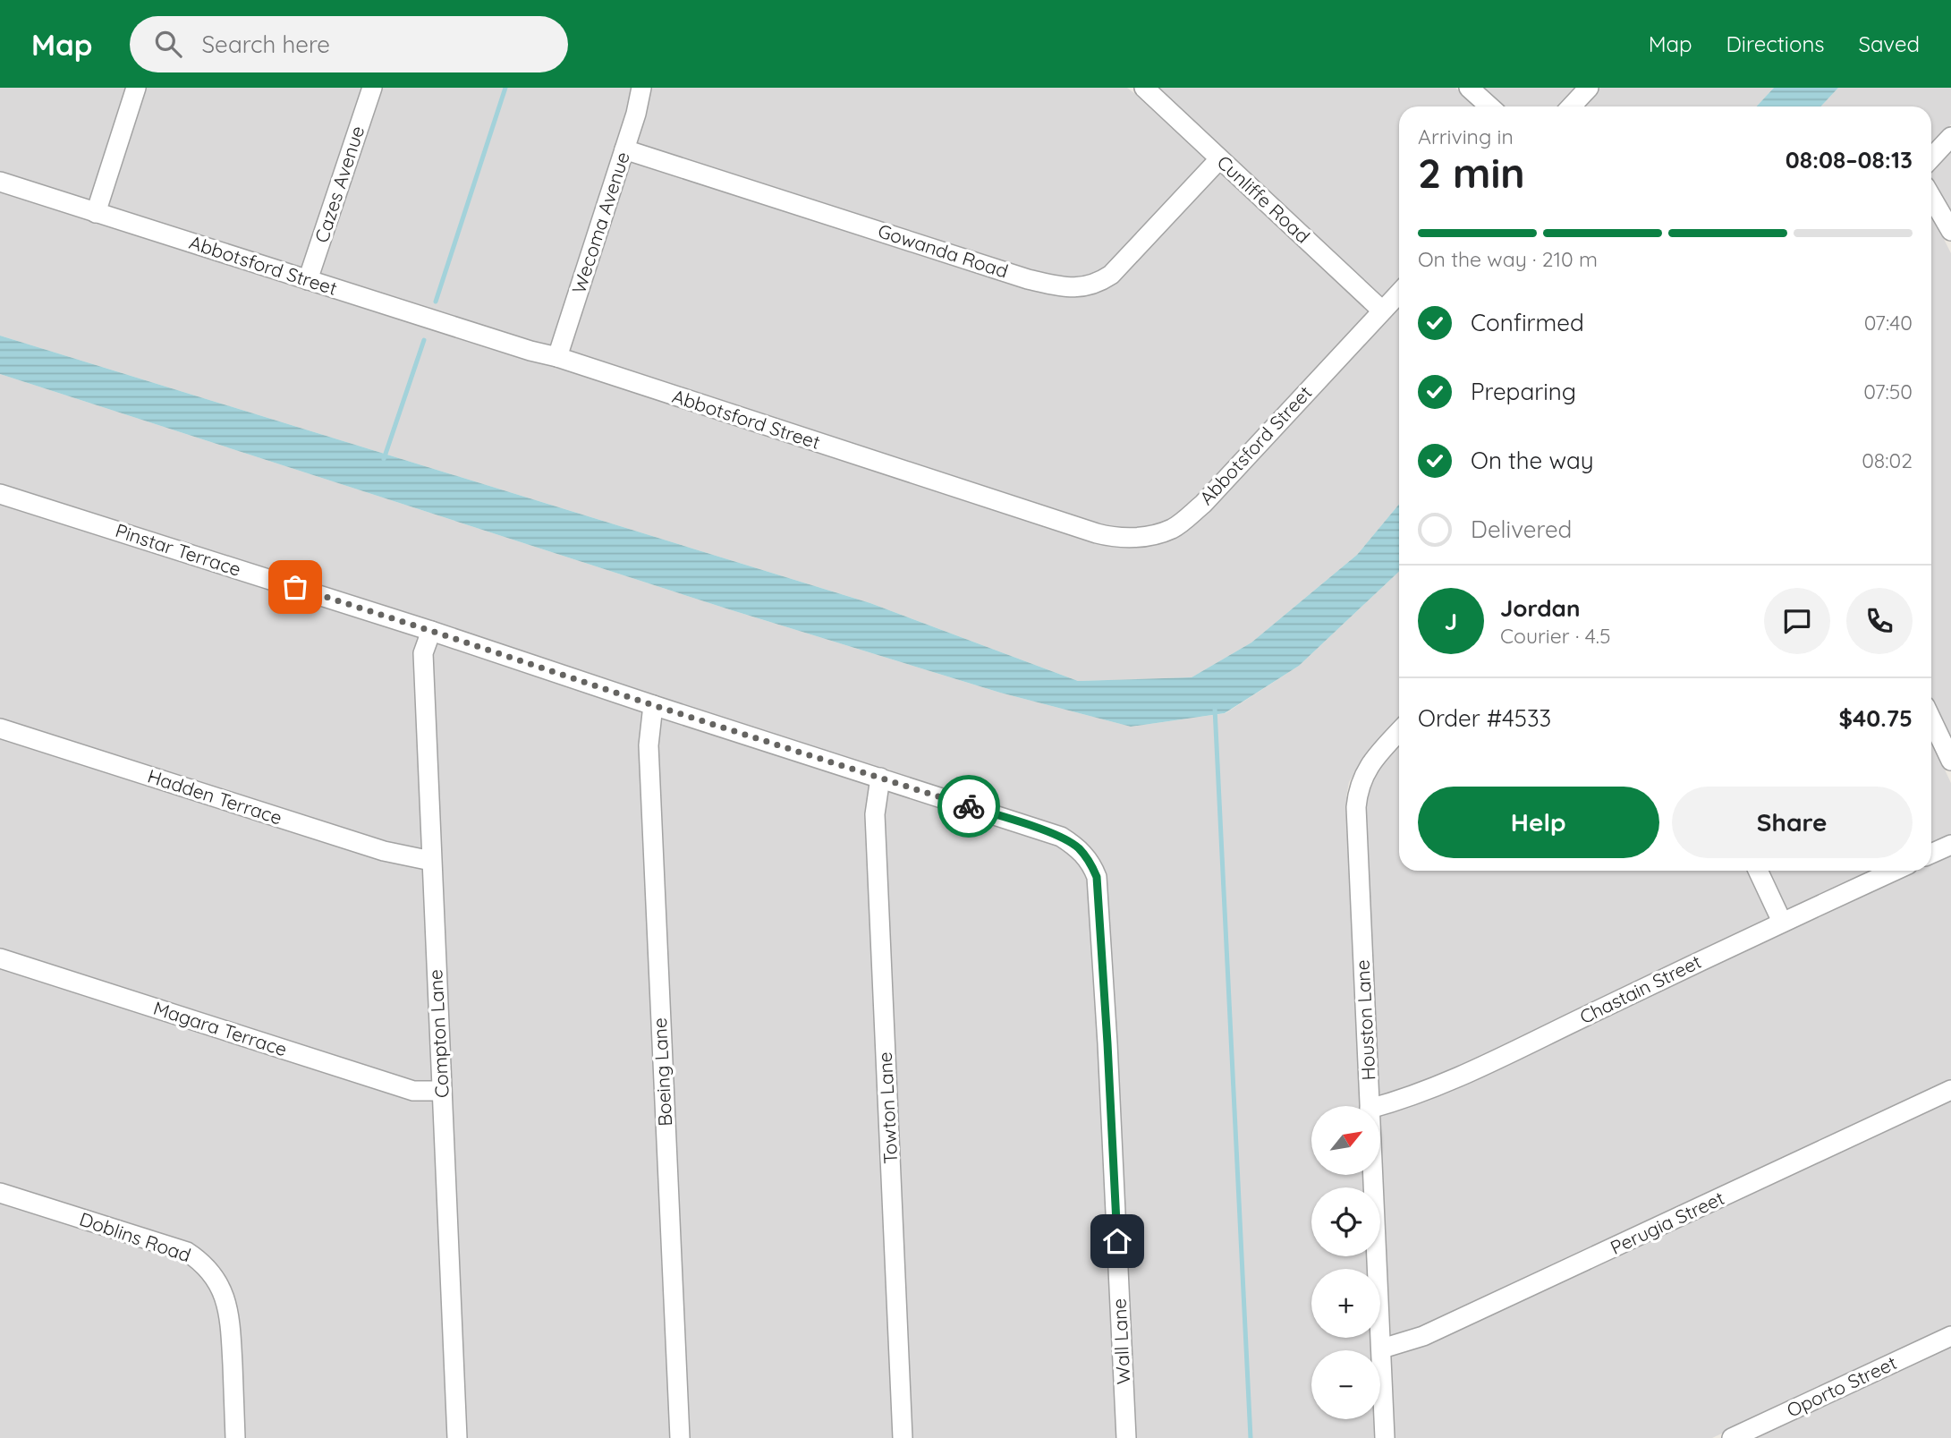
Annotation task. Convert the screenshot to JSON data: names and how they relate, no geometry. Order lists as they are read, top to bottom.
{
  "streets": {
    "street": [
      "Cazes Avenue",
      "Cunliffe Road",
      "Wecoma Avenue",
      "Gowanda Road",
      "Abbotsford Street",
      "Pinstar Terrace",
      "Hadden Terrace",
      "Chastain Street",
      "Houston Lane",
      "Magara Terrace",
      "Compton Lane",
      "Boeing Lane",
      "Towton Lane",
      "Perugia Street",
      "Doblins Road",
      "Wall Lane",
      "Oporto Street"
    ]
  },
  "crossings": [
    ["Cazes Avenue", "Abbotsford Street"],
    ["Cunliffe Road", "Gowanda Road"],
    ["Cunliffe Road", "Abbotsford Street"],
    ["Wecoma Avenue", "Gowanda Road"],
    ["Wecoma Avenue", "Abbotsford Street"],
    ["Pinstar Terrace", "Compton Lane"],
    ["Pinstar Terrace", "Boeing Lane"],
    ["Pinstar Terrace", "Towton Lane"],
    ["Pinstar Terrace", "Wall Lane"],
    ["Hadden Terrace", "Compton Lane"],
    ["Houston Lane", "Perugia Street"],
    ["Magara Terrace", "Compton Lane"]
  ],
  "north": "top right",
  "page": {
    "header": "Map",
    "search": "Search here",
    "nav": ["Map", "Directions", "Saved"],
    "heading": ["2 min", "Arriving in", "08:08–08:13"],
    "panel": [
      "Jordan",
      "Courier · 4.5",
      "Order #4533",
      "$40.75"
    ],
    "bar": "On the way · 210 m",
    "list": [
      ["Confirmed", "07:40"],
      ["Preparing", "07:50"],
      ["On the way", "08:02"],
      "Delivered"
    ],
    "round": "J",
    "buttons": ["Help", "Share"],
    "map_buttons": ["+", "−"]
  }
}
